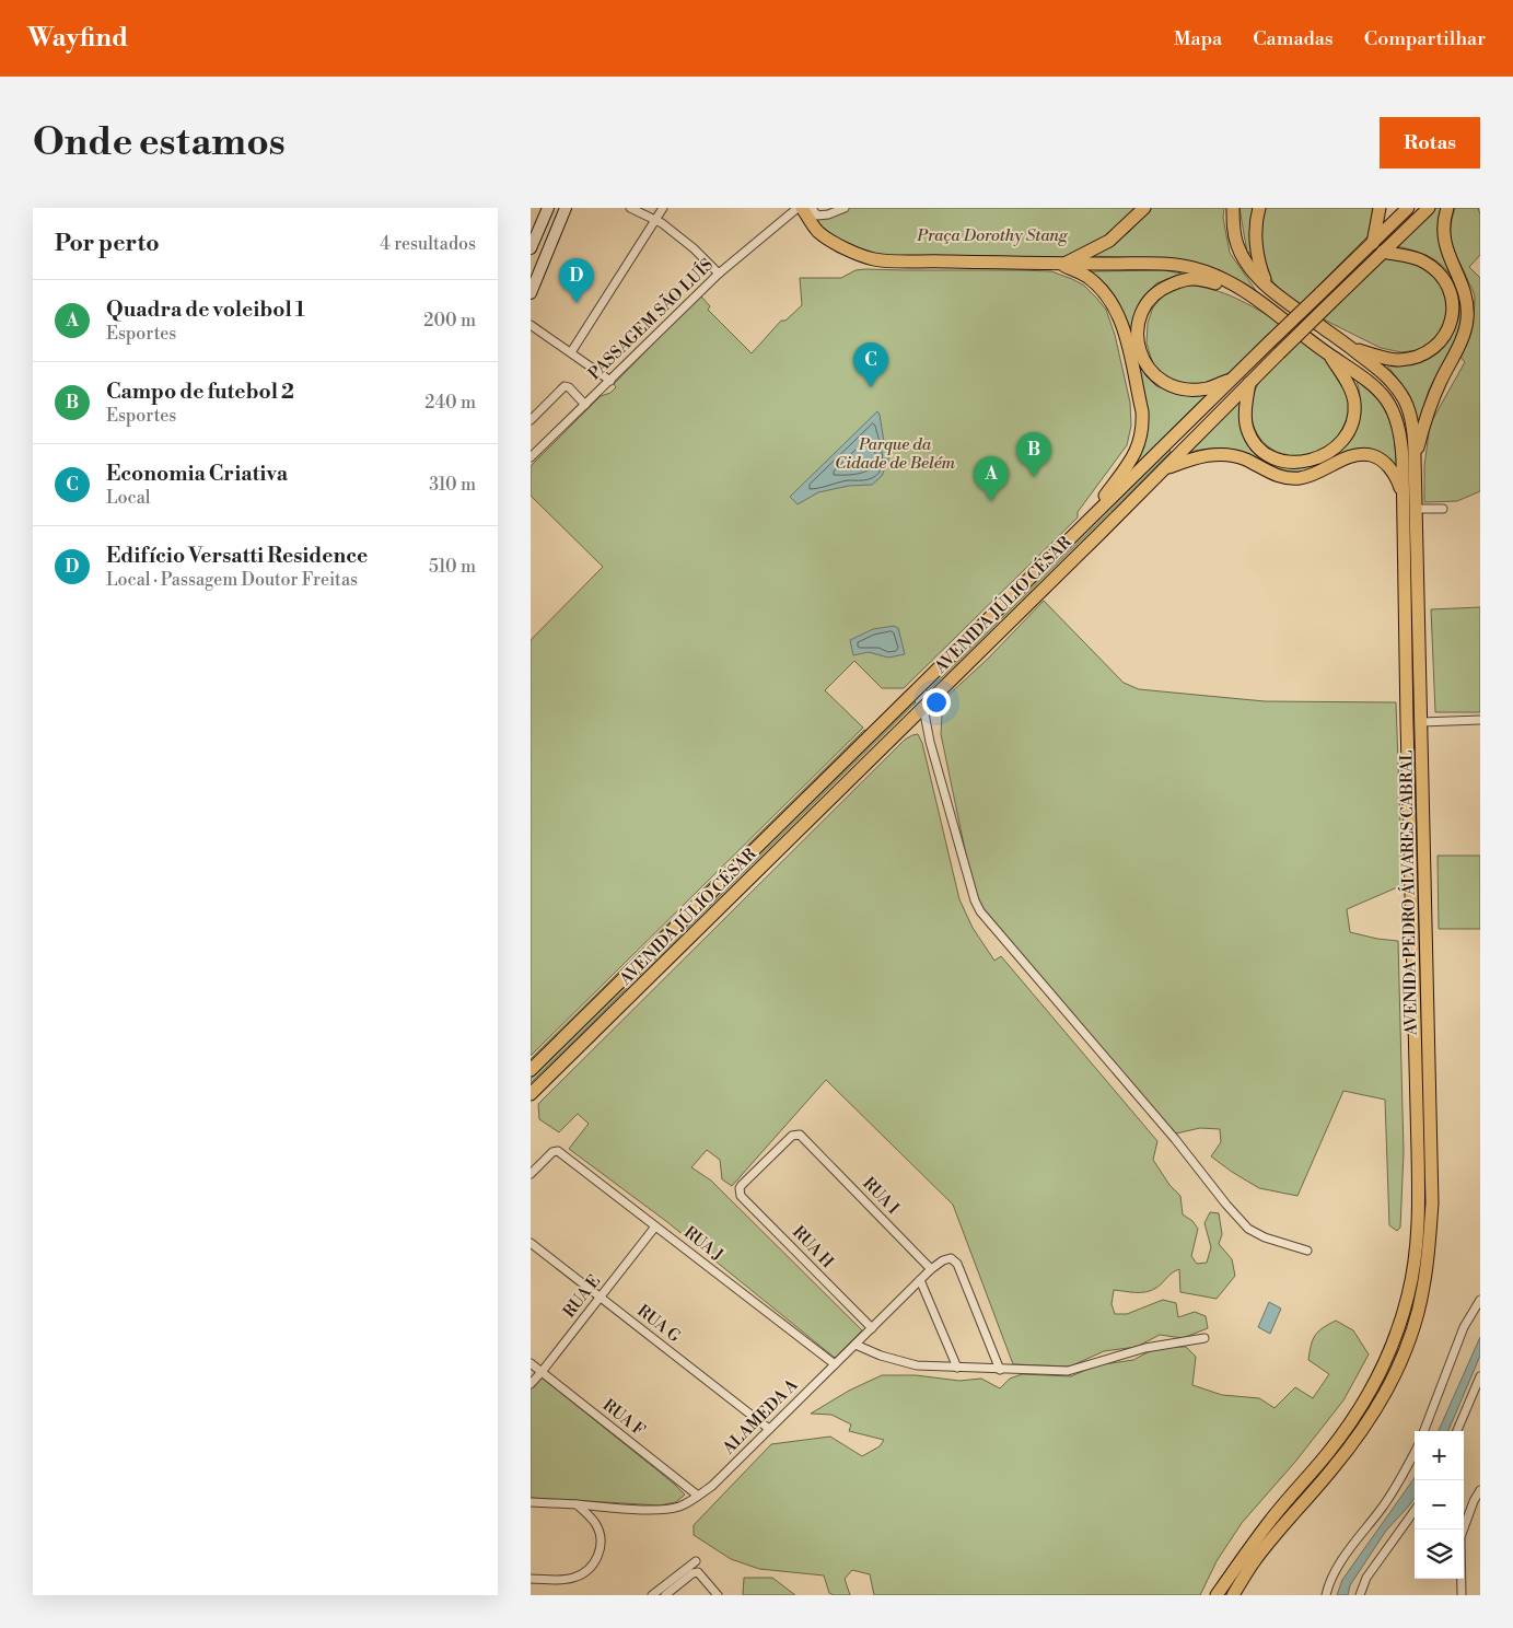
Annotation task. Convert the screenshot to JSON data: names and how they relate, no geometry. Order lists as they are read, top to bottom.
{
  "streets": {
    "main road": ["AVENIDA JÚLIO CÉSAR", "AVENIDA PEDRO ÁLVARES CABRAL"],
    "street": [
      "PASSAGEM SÃO LUÍS",
      "RUA I",
      "RUA J",
      "RUA H",
      "RUA E",
      "RUA G",
      "ALAMEDA A",
      "RUA F"
    ]
  },
  "crossings": [
    ["RUA I", "RUA H"],
    ["RUA I", "ALAMEDA A"],
    ["RUA J", "RUA E"],
    ["RUA J", "ALAMEDA A"],
    ["RUA H", "ALAMEDA A"],
    ["RUA E", "RUA G"],
    ["RUA E", "RUA F"],
    ["RUA G", "ALAMEDA A"],
    ["ALAMEDA A", "RUA F"]
  ],
  "parks": ["Praça Dorothy Stang", "Parque da Cidade de Belém"],
  "page": {
    "header": "Wayfind",
    "nav": ["Mapa", "Camadas", "Compartilhar"],
    "buttons": "Rotas",
    "title": "Onde estamos",
    "heading": ["Por perto", "4 resultados"],
    "pins": [
      "D",
      "C",
      "B",
      "A"
    ],
    "list": [
      {
        "mark": "A",
        "name": "Quadra de voleibol 1",
        "note": "Esportes",
        "value": "200 m"
      },
      {
        "mark": "B",
        "name": "Campo de futebol 2",
        "note": "Esportes",
        "value": "240 m"
      },
      {
        "mark": "C",
        "name": "Economia Criativa",
        "note": "Local",
        "value": "310 m"
      },
      {
        "mark": "D",
        "name": "Edifício Versatti Residence",
        "note": "Local · Passagem Doutor Freitas",
        "value": "510 m"
      }
    ],
    "map_buttons": ["+", "−"]
  }
}
